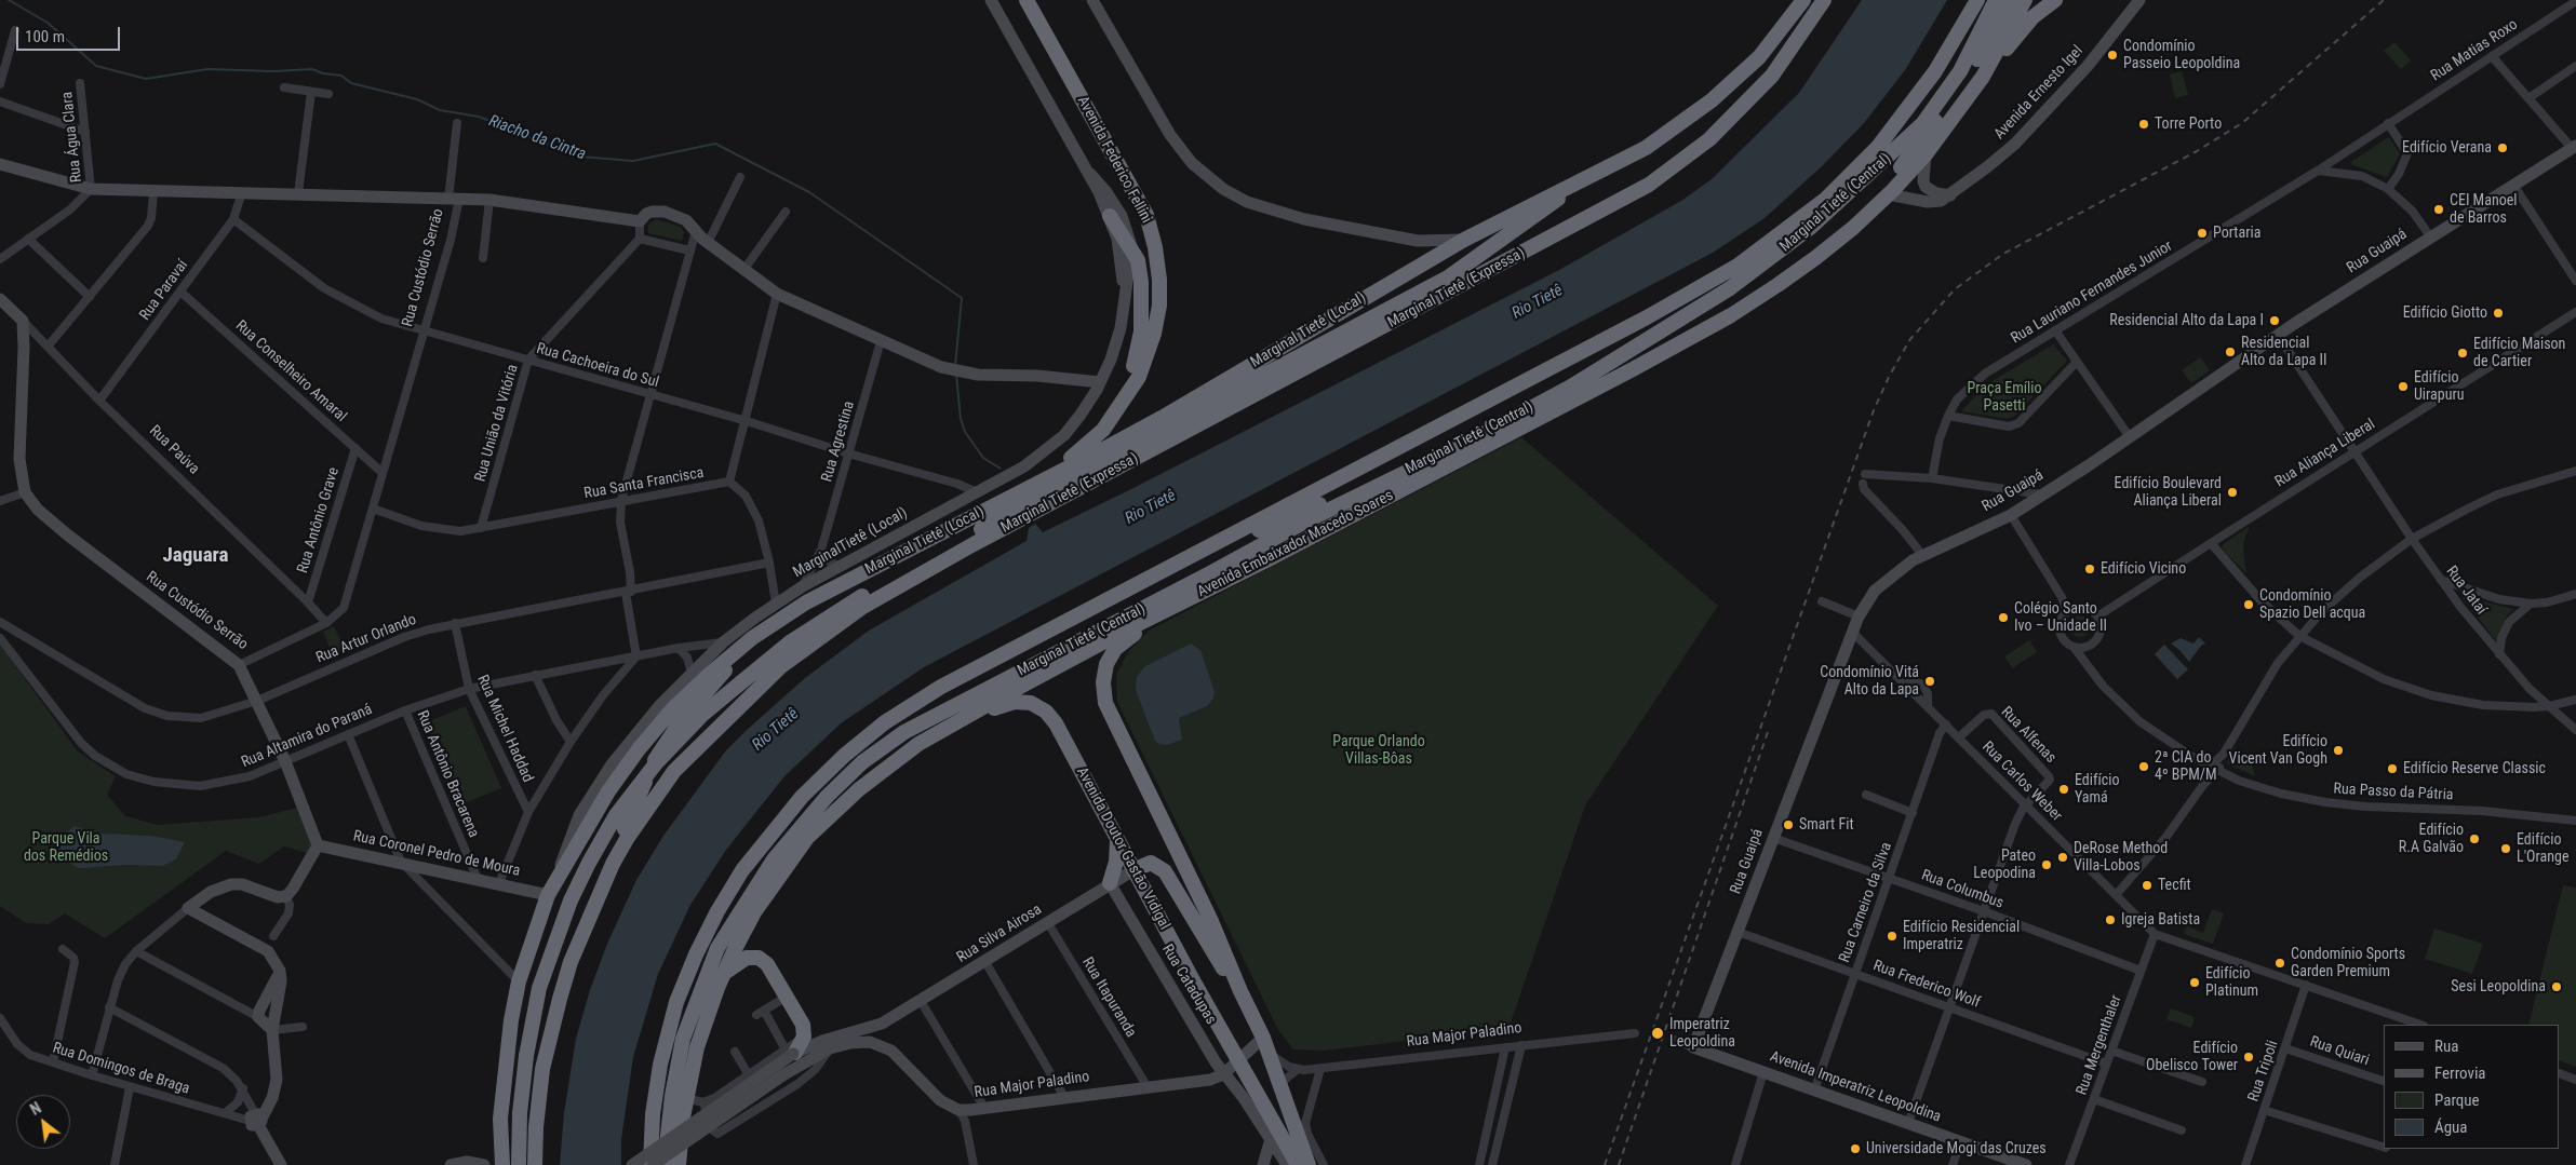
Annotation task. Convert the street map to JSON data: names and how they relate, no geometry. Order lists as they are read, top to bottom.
{
  "streets": {
    "highway": [
      "Avenida Federico Fellini",
      "Marginal Tietê (Central)",
      "Marginal Tietê (Expressa)",
      "Marginal Tietê (Local)",
      "Avenida Embaixador Macedo Soares",
      "Avenida Doutor Gastão Vidigal"
    ],
    "main road": [
      "Avenida Ernesto Igel",
      "Rua Guaipá",
      "Rua Custódio Serrão",
      "Rua Paúva",
      "MarginalTietê (Local)",
      "Rua Coronel Pedro de Moura",
      "Rua Silva Airosa",
      "Rua Catadupas",
      "Rua Major Paladino",
      "Avenida Imperatriz Leopoldina"
    ],
    "street": [
      "Rua Matias Roxo",
      "Rua Água Clara",
      "Rua Paravaí",
      "Rua Lauriano Fernandes Junior",
      "Rua Cachoeira do Sul",
      "Rua Conselheiro Amaral",
      "Rua União da Vitória",
      "Rua Agrestina",
      "Rua Aliança Liberal",
      "Rua Santa Francisca",
      "Rua Antônio Grave",
      "Rua Jataí",
      "Rua Artur Orlando",
      "Rua Michel Haddad",
      "Rua Alfenas",
      "Rua Altamira do Paraná",
      "Rua Antônio Bracarena",
      "Rua Carlos Weber",
      "Rua Passo da Pátria",
      "Rua Columbus",
      "Rua Carneiro da Silva",
      "Rua Frederico Wolf",
      "Rua Itapuranda",
      "Rua Mergenthaler",
      "Rua Quiari",
      "Rua Domingos de Braga",
      "Rua Tripoli"
    ]
  },
  "crossings": [
    ["Rua Matias Roxo", "Rua Lauriano Fernandes Junior"],
    ["Avenida Ernesto Igel", "Avenida Embaixador Macedo Soares"],
    ["Avenida Federico Fellini", "Marginal Tietê (Local)"],
    ["Marginal Tietê (Central)", "Avenida Embaixador Macedo Soares"],
    ["Rua Guaipá", "Rua Jataí"],
    ["Rua Guaipá", "Rua Carlos Weber"],
    ["Rua Guaipá", "Rua Columbus"],
    ["Rua Guaipá", "Rua Frederico Wolf"],
    ["Rua Guaipá", "Avenida Imperatriz Leopoldina"],
    ["Rua Custódio Serrão", "Rua Cachoeira do Sul"],
    ["Rua Custódio Serrão", "Rua Conselheiro Amaral"],
    ["Rua Custódio Serrão", "Rua Paúva"],
    ["Rua Custódio Serrão", "Rua Santa Francisca"],
    ["Rua Paravaí", "Rua Cachoeira do Sul"],
    ["Rua Paravaí", "Rua Conselheiro Amaral"],
    ["Rua Paravaí", "Rua Paúva"],
    ["Rua Cachoeira do Sul", "Rua União da Vitória"],
    ["Rua Cachoeira do Sul", "Rua Agrestina"],
    ["Rua Cachoeira do Sul", "MarginalTietê (Local)"],
    ["Rua Conselheiro Amaral", "Rua Antônio Grave"],
    ["Rua União da Vitória", "Rua Santa Francisca"],
    ["Rua Agrestina", "MarginalTietê (Local)"],
    ["Rua Paúva", "Rua Antônio Grave"],
    ["Rua Aliança Liberal", "Rua Jataí"],
    ["Rua Aliança Liberal", "Rua Passo da Pátria"],
    ["MarginalTietê (Local)", "Rua Altamira do Paraná"],
    ["Avenida Embaixador Macedo Soares", "Avenida Doutor Gastão Vidigal"],
    ["Rua Artur Orlando", "Rua Michel Haddad"],
    ["Rua Michel Haddad", "Rua Altamira do Paraná"],
    ["Rua Alfenas", "Rua Carlos Weber"],
    ["Rua Altamira do Paraná", "Rua Antônio Bracarena"],
    ["Rua Antônio Bracarena", "Rua Coronel Pedro de Moura"],
    ["Rua Carlos Weber", "Rua Carneiro da Silva"],
    ["Rua Carlos Weber", "Rua Mergenthaler"],
    ["Rua Carlos Weber", "Rua Tripoli"],
    ["Avenida Doutor Gastão Vidigal", "Rua Silva Airosa"],
    ["Avenida Doutor Gastão Vidigal", "Rua Major Paladino"],
    ["Rua Columbus", "Rua Carneiro da Silva"],
    ["Rua Columbus", "Rua Mergenthaler"],
    ["Rua Carneiro da Silva", "Rua Frederico Wolf"],
    ["Rua Carneiro da Silva", "Avenida Imperatriz Leopoldina"],
    ["Rua Silva Airosa", "Rua Catadupas"],
    ["Rua Silva Airosa", "Rua Itapuranda"],
    ["Rua Catadupas", "Rua Major Paladino"],
    ["Rua Frederico Wolf", "Rua Mergenthaler"],
    ["Rua Itapuranda", "Rua Major Paladino"],
    ["Rua Quiari", "Rua Tripoli"]
  ],
  "districts": ["Jaguara"],
  "water": ["Riacho da Cintra", "Rio Tietê"],
  "parks": ["Praça Emílio Pasetti", "Parque Orlando Villas-Bôas", "Parque Vila dos Remédios"],
  "places": [
    "Condomínio Passeio Leopoldina",
    "Torre Porto",
    "Edifício Verana",
    "CEI Manoel de Barros",
    "Portaria",
    "Edifício Giotto",
    "Residencial Alto da Lapa I",
    "Residencial Alto da Lapa II",
    "Edifício Maison de Cartier",
    "Edifício Uirapuru",
    "Edifício Boulevard Aliança Liberal",
    "Edifício Vicino",
    "Condomínio Spazio Dell acqua",
    "Colégio Santo Ivo – Unidade II",
    "Condomínio Vitá Alto da Lapa",
    "Edifício Vicent Van Gogh",
    "2ª CIA do 4º BPM/M",
    "Edifício Reserve Classic",
    "Edifício Yamá",
    "Smart Fit",
    "Edifício R.A Galvão",
    "Edifício L'Orange",
    "DeRose Method Villa-Lobos",
    "Pateo Leopodina",
    "Tecfit",
    "Igreja Batista",
    "Edifício Residencial Imperatriz",
    "Condomínio Sports Garden Premium",
    "Edifício Platinum",
    "Sesi Leopoldina",
    "Imperatriz Leopoldina",
    "Edifício Obelisco Tower",
    "Universidade Mogi das Cruzes"
  ],
  "legend": [
    "Rua",
    "Ferrovia",
    "Parque",
    "Água"
  ],
  "scale_bar": "100 m",
  "north": "top left"
}
